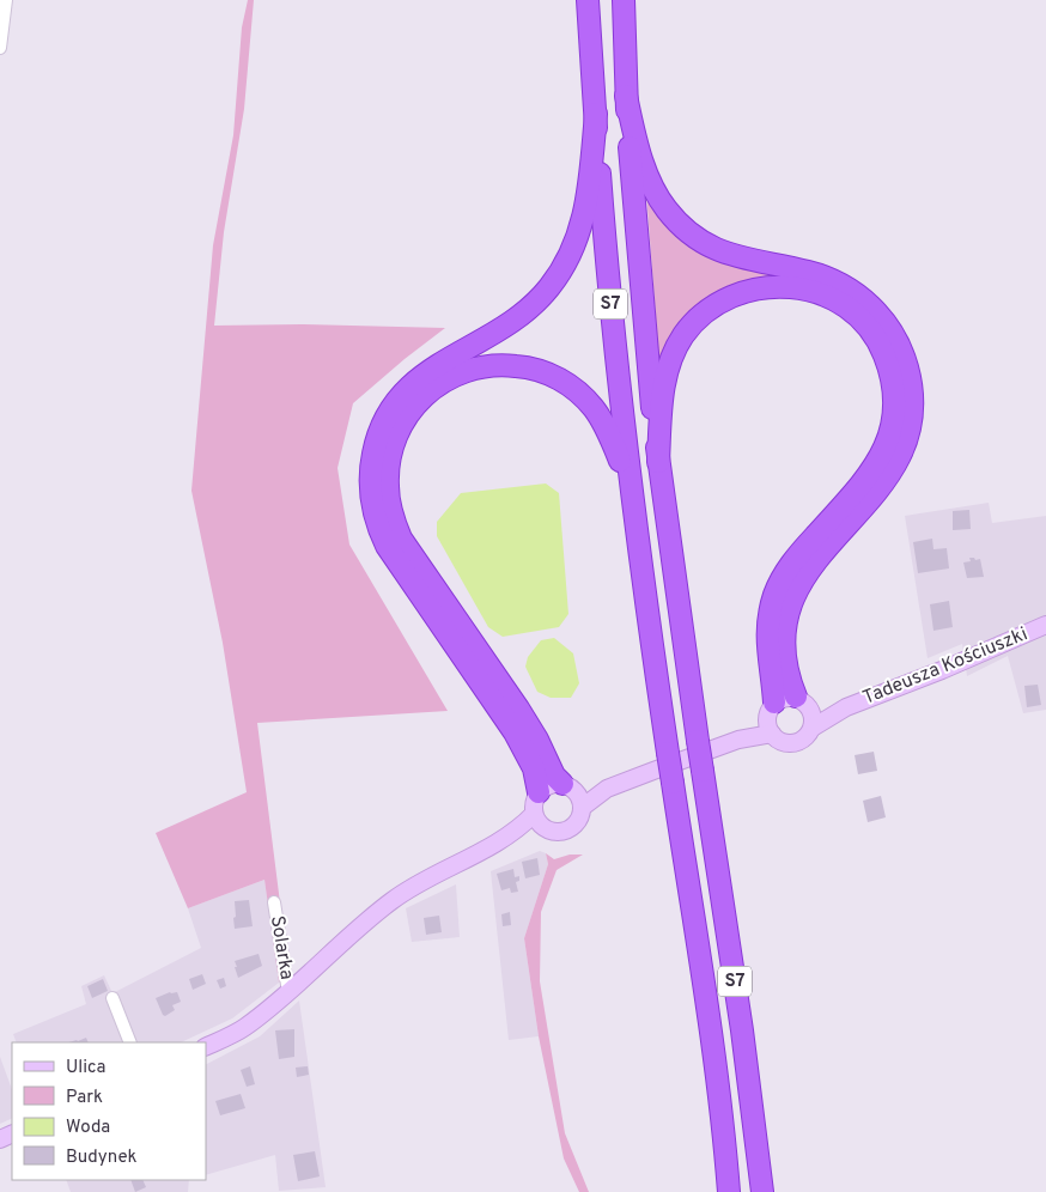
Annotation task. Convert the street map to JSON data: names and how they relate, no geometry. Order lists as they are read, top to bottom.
{
  "streets": {
    "highway": ["S7"],
    "street": ["Tadeusza Kościuszki", "Solarka"]
  },
  "legend": [
    "Ulica",
    "Park",
    "Woda",
    "Budynek"
  ]
}
